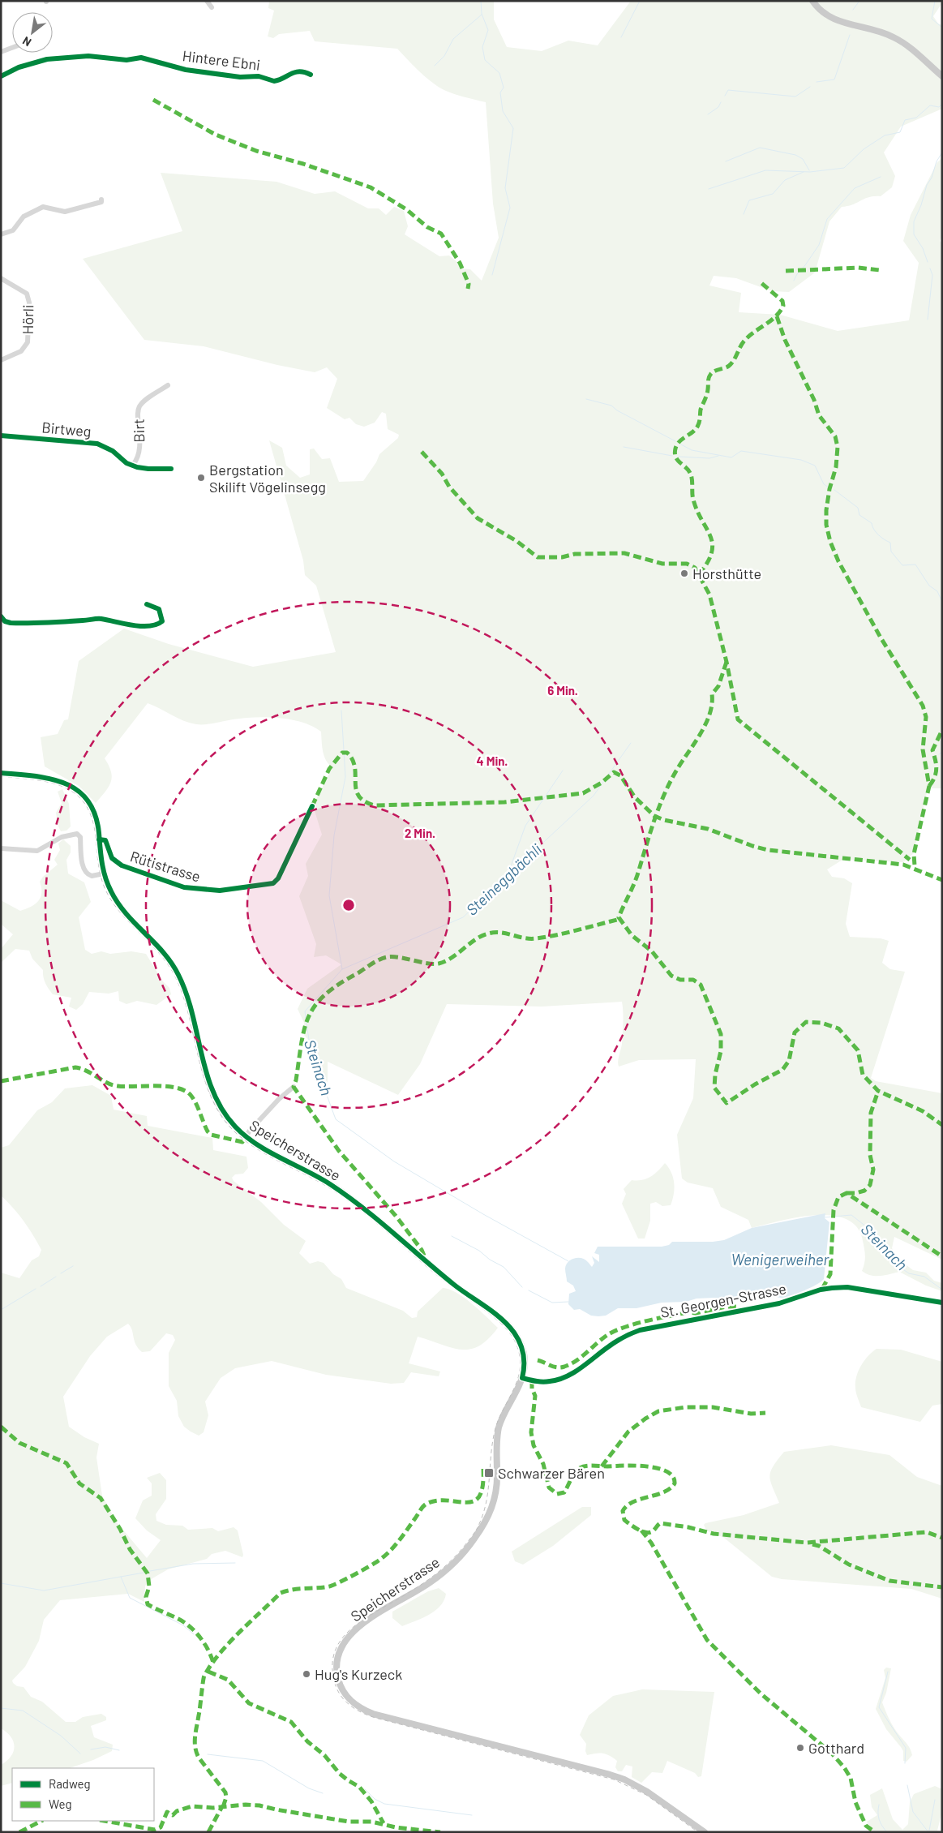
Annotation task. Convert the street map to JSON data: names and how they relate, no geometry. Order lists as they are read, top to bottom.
{
  "streets": {
    "main road": ["Speicherstrasse"],
    "street": [
      "Hintere Ebni",
      "Hörli",
      "Birtweg",
      "Birt",
      "Rütistrasse",
      "St. Georgen-Strasse"
    ]
  },
  "crossings": [
    ["Birtweg", "Birt"],
    ["Rütistrasse", "Speicherstrasse"],
    ["Speicherstrasse", "St. Georgen-Strasse"]
  ],
  "water": ["Steineggbächli", "Steinach", "Wenigerweiher"],
  "places": {
    "other": [
      "Bergstation Skilift Vögelinsegg",
      "Horsthütte",
      "Hug's Kurzeck",
      "Gotthard"
    ],
    "transit": ["Schwarzer Bären"]
  },
  "legend": ["Radweg", "Weg"],
  "north": "bottom left",
  "rings": ["6 Min.", "4 Min.", "2 Min."]
}
